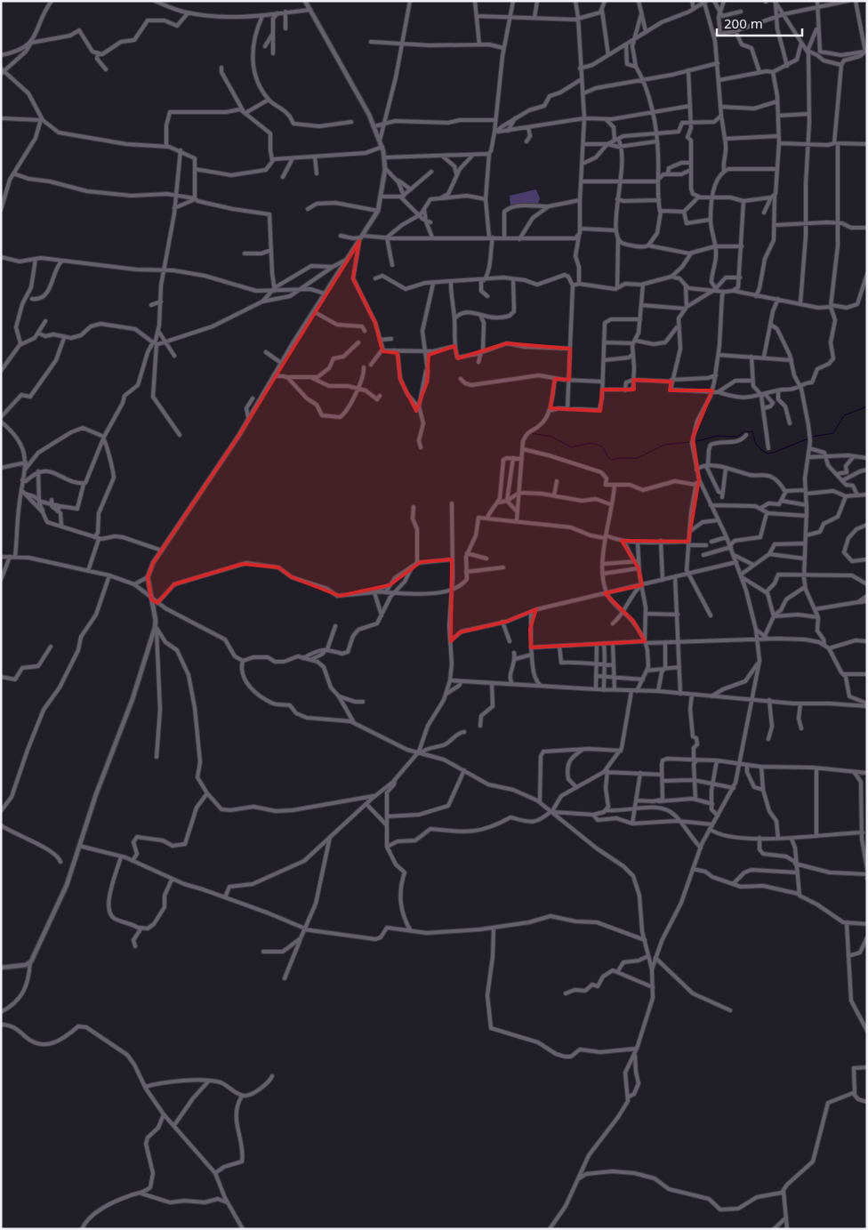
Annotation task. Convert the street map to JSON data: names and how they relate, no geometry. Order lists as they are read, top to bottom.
{
  "scale_bar": "200 m"
}
